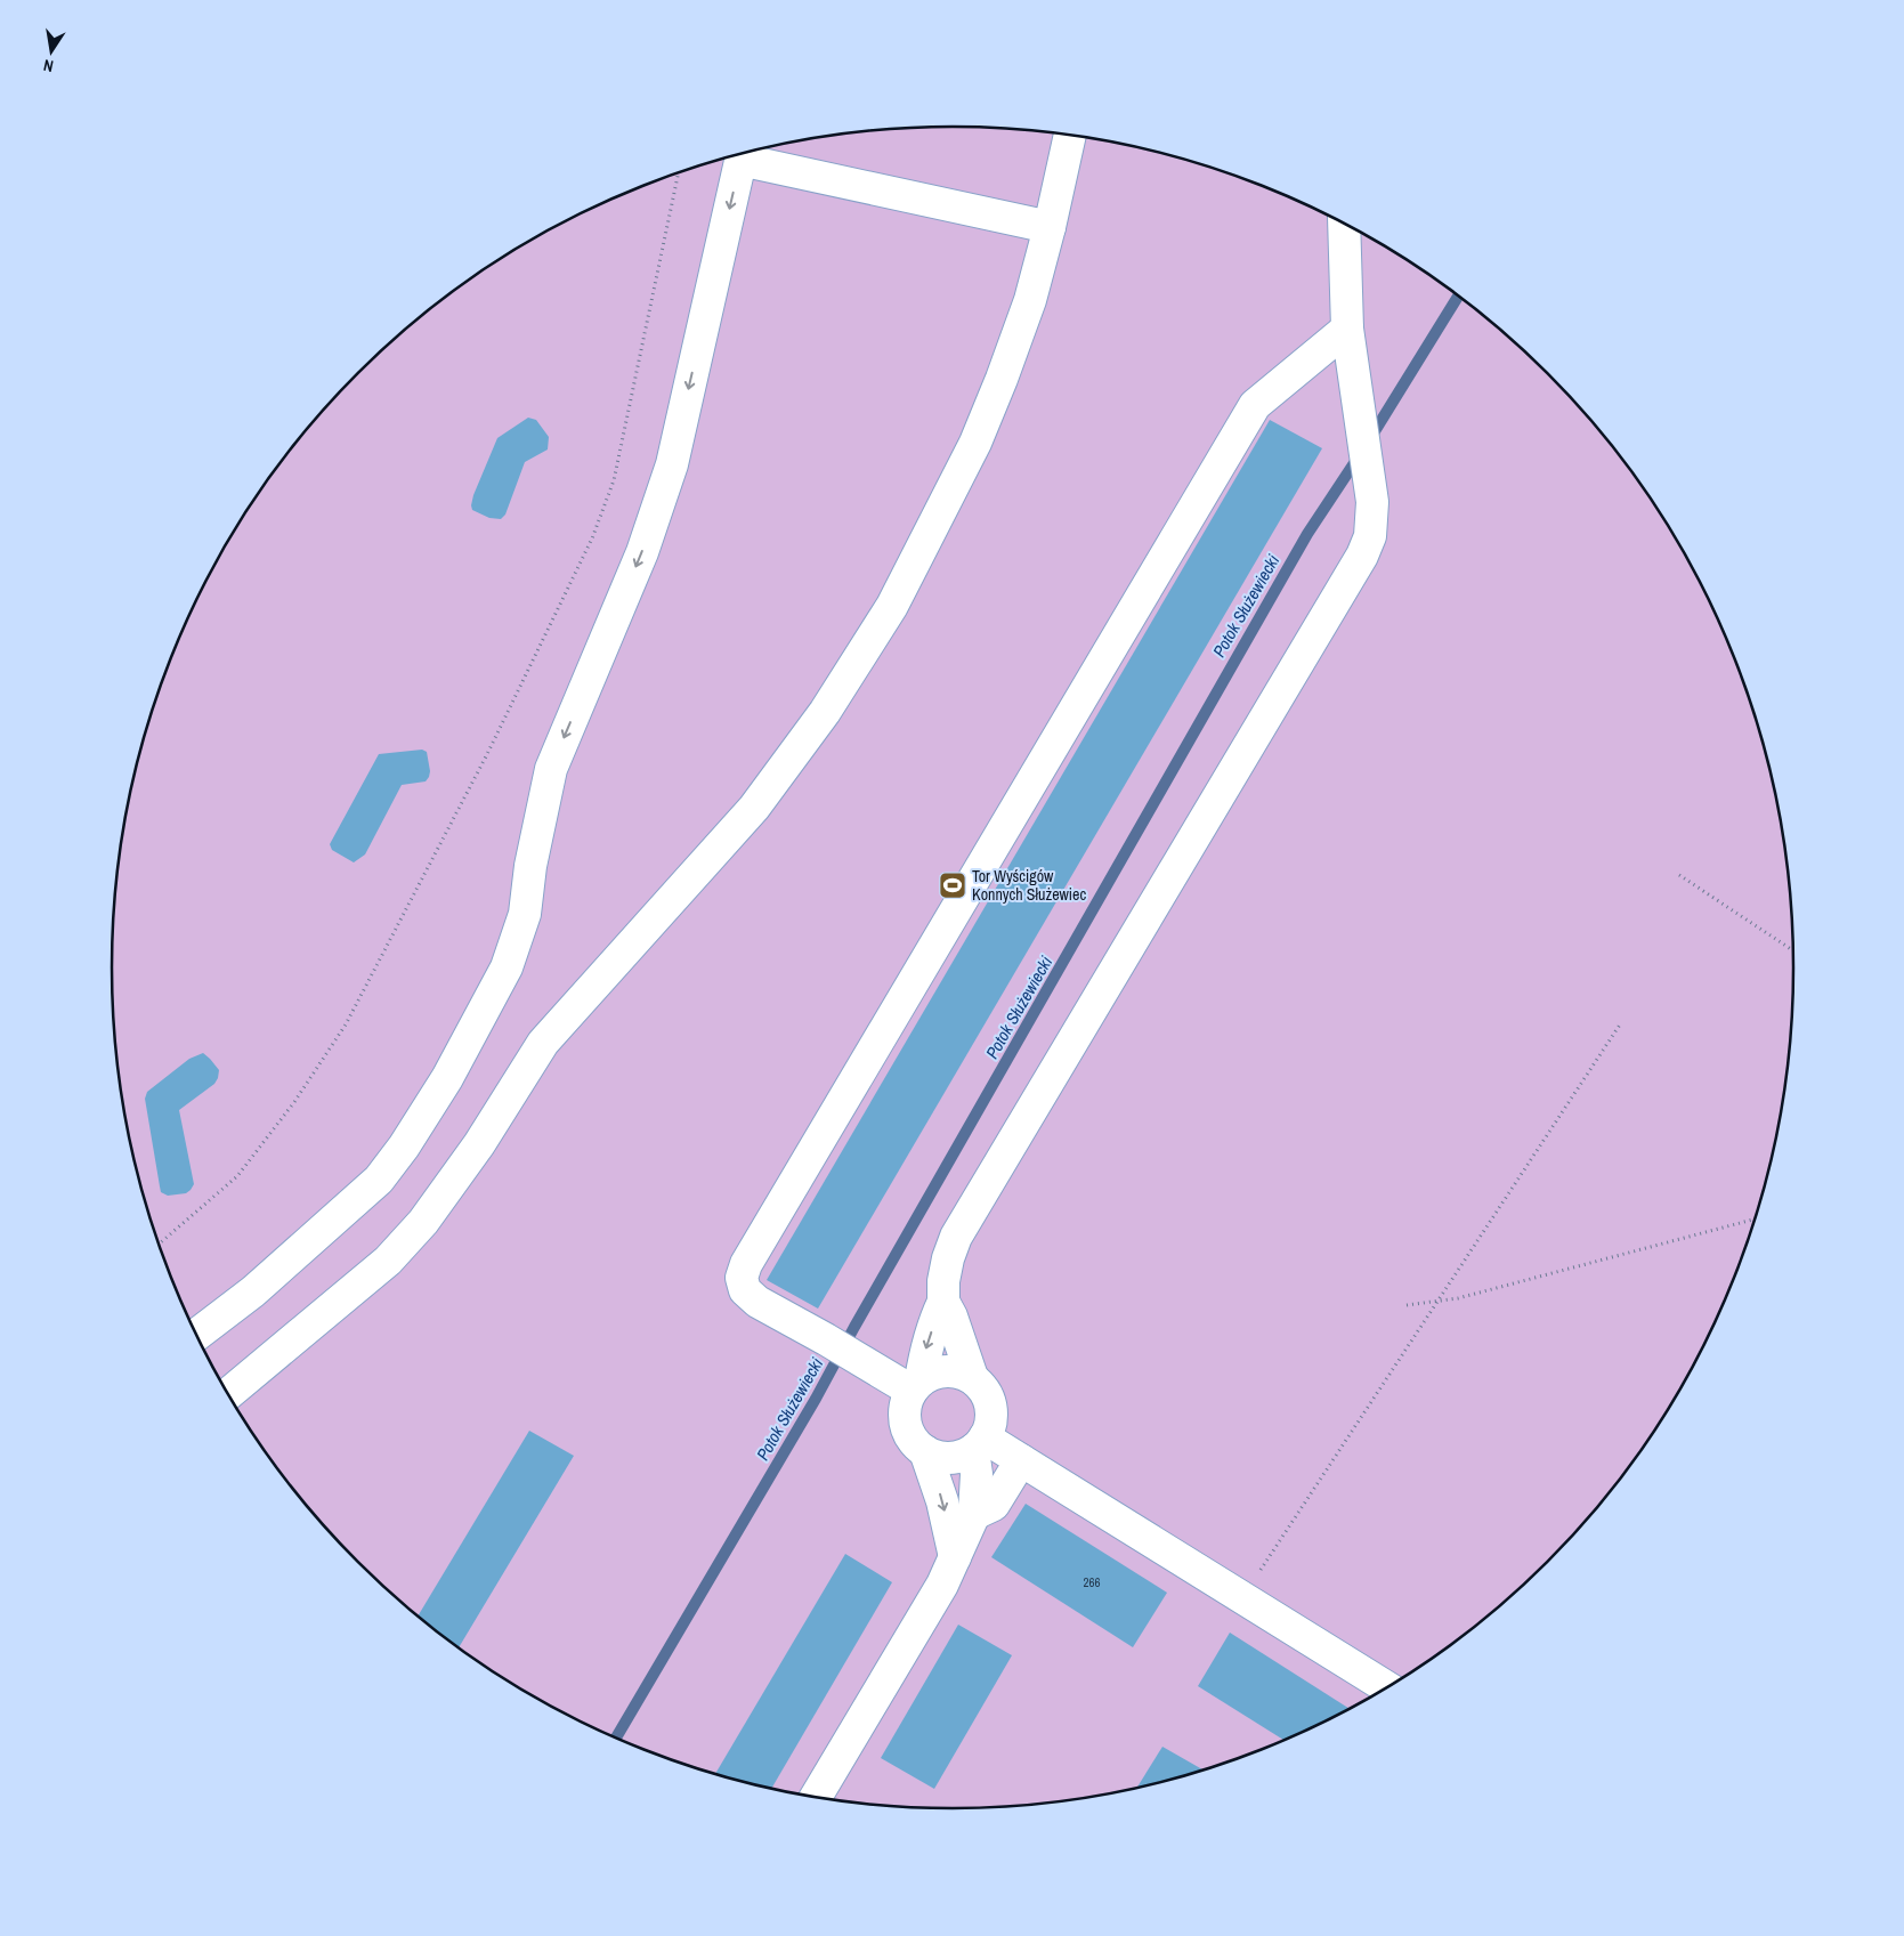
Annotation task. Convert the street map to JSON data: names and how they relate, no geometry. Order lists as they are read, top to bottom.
{
  "water": ["Potok Służewiecki"],
  "places": {
    "sports": ["Tor Wyścigów Konnych Służewiec"]
  },
  "house_numbers": ["266"],
  "north": "bottom"
}
